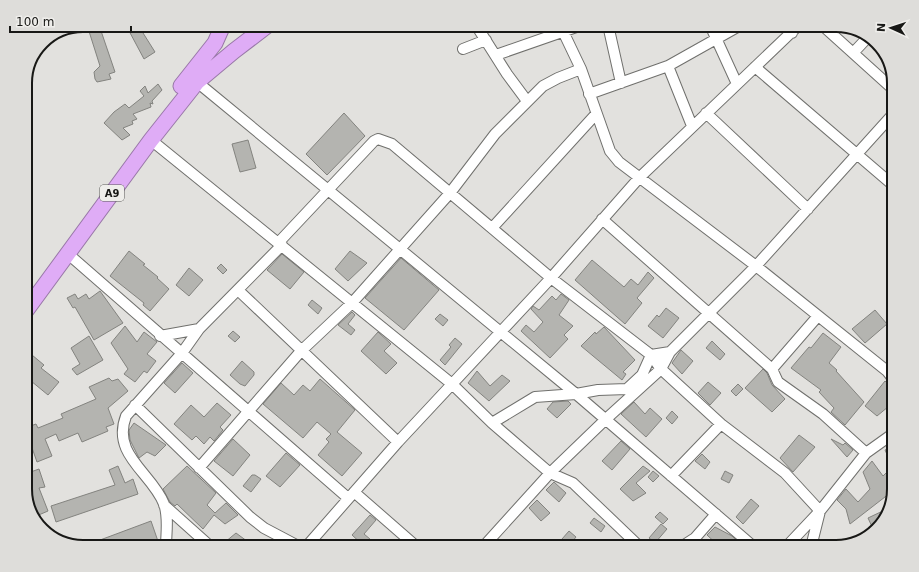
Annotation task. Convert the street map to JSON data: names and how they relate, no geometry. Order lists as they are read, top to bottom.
{
  "streets": {
    "highway": ["A9"]
  },
  "scale_bar": "100 m",
  "north": "left"
}
